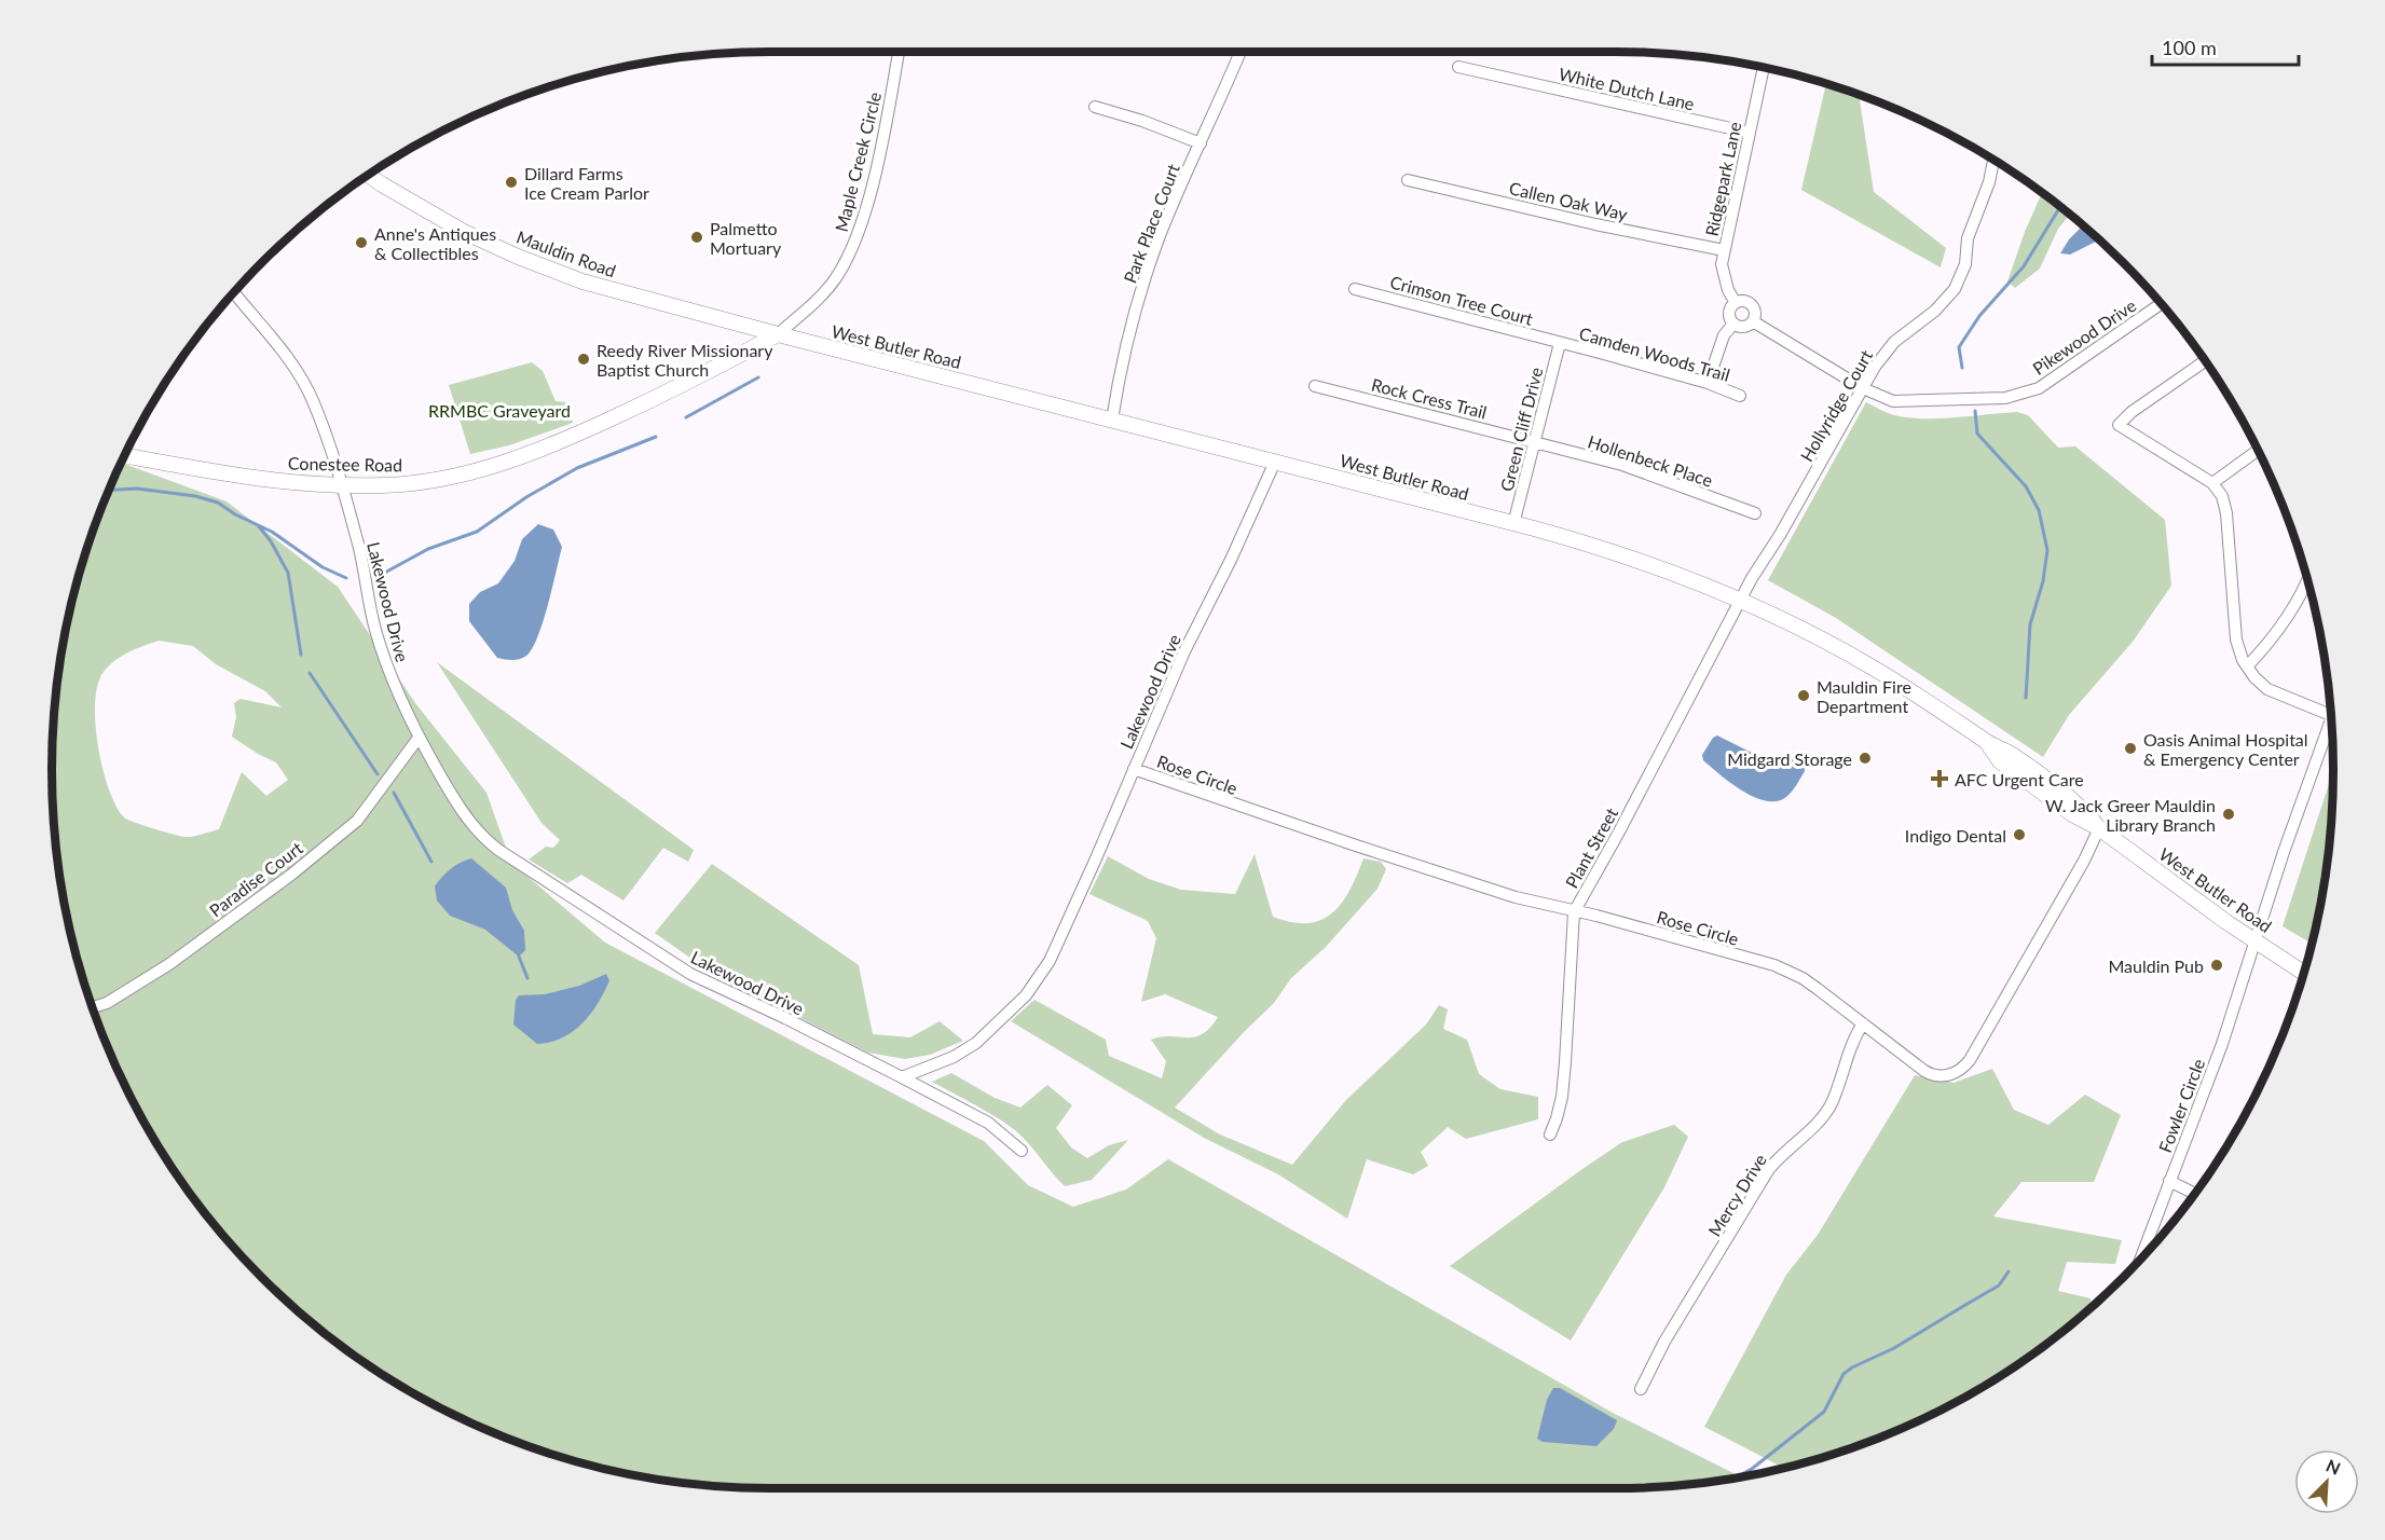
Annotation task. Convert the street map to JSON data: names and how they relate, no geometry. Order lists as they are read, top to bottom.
{
  "streets": {
    "main road": ["Mauldin Road", "West Butler Road", "Conestee Road"],
    "street": [
      "White Dutch Lane",
      "Maple Creek Circle",
      "Ridgepark Lane",
      "Callen Oak Way",
      "Park Place Court",
      "Crimson Tree Court",
      "Pikewood Drive",
      "Camden Woods Trail",
      "Rock Cress Trail",
      "Hollyridge Court",
      "Green Cliff Drive",
      "Hollenbeck Place",
      "Lakewood Drive",
      "Rose Circle",
      "Plant Street",
      "Paradise Court",
      "Fowler Circle",
      "Mercy Drive"
    ]
  },
  "crossings": [
    ["White Dutch Lane", "Ridgepark Lane"],
    ["Maple Creek Circle", "Mauldin Road"],
    ["Maple Creek Circle", "West Butler Road"],
    ["Maple Creek Circle", "Conestee Road"],
    ["Ridgepark Lane", "Callen Oak Way"],
    ["Park Place Court", "West Butler Road"],
    ["Mauldin Road", "West Butler Road"],
    ["Mauldin Road", "Conestee Road"],
    ["Crimson Tree Court", "Camden Woods Trail"],
    ["Crimson Tree Court", "Green Cliff Drive"],
    ["Pikewood Drive", "Hollyridge Court"],
    ["West Butler Road", "Hollyridge Court"],
    ["West Butler Road", "Green Cliff Drive"],
    ["West Butler Road", "Conestee Road"],
    ["West Butler Road", "Lakewood Drive"],
    ["West Butler Road", "Rose Circle"],
    ["West Butler Road", "Plant Street"],
    ["West Butler Road", "Fowler Circle"],
    ["Camden Woods Trail", "Green Cliff Drive"],
    ["Rock Cress Trail", "Green Cliff Drive"],
    ["Rock Cress Trail", "Hollenbeck Place"],
    ["Hollyridge Court", "Plant Street"],
    ["Green Cliff Drive", "Hollenbeck Place"],
    ["Conestee Road", "Lakewood Drive"],
    ["Lakewood Drive", "Rose Circle"],
    ["Lakewood Drive", "Paradise Court"],
    ["Rose Circle", "Plant Street"],
    ["Rose Circle", "Mercy Drive"]
  ],
  "parks": ["RRMBC Graveyard"],
  "places": {
    "other": [
      "Dillard Farms Ice Cream Parlor",
      "Palmetto Mortuary",
      "Anne's Antiques & Collectibles",
      "Reedy River Missionary Baptist Church",
      "Mauldin Fire Department",
      "Oasis Animal Hospital & Emergency Center",
      "Midgard Storage",
      "W. Jack Greer Mauldin Library Branch",
      "Indigo Dental",
      "Mauldin Pub"
    ],
    "health": ["AFC Urgent Care"]
  },
  "scale_bar": "100 m",
  "north": "top right"
}
